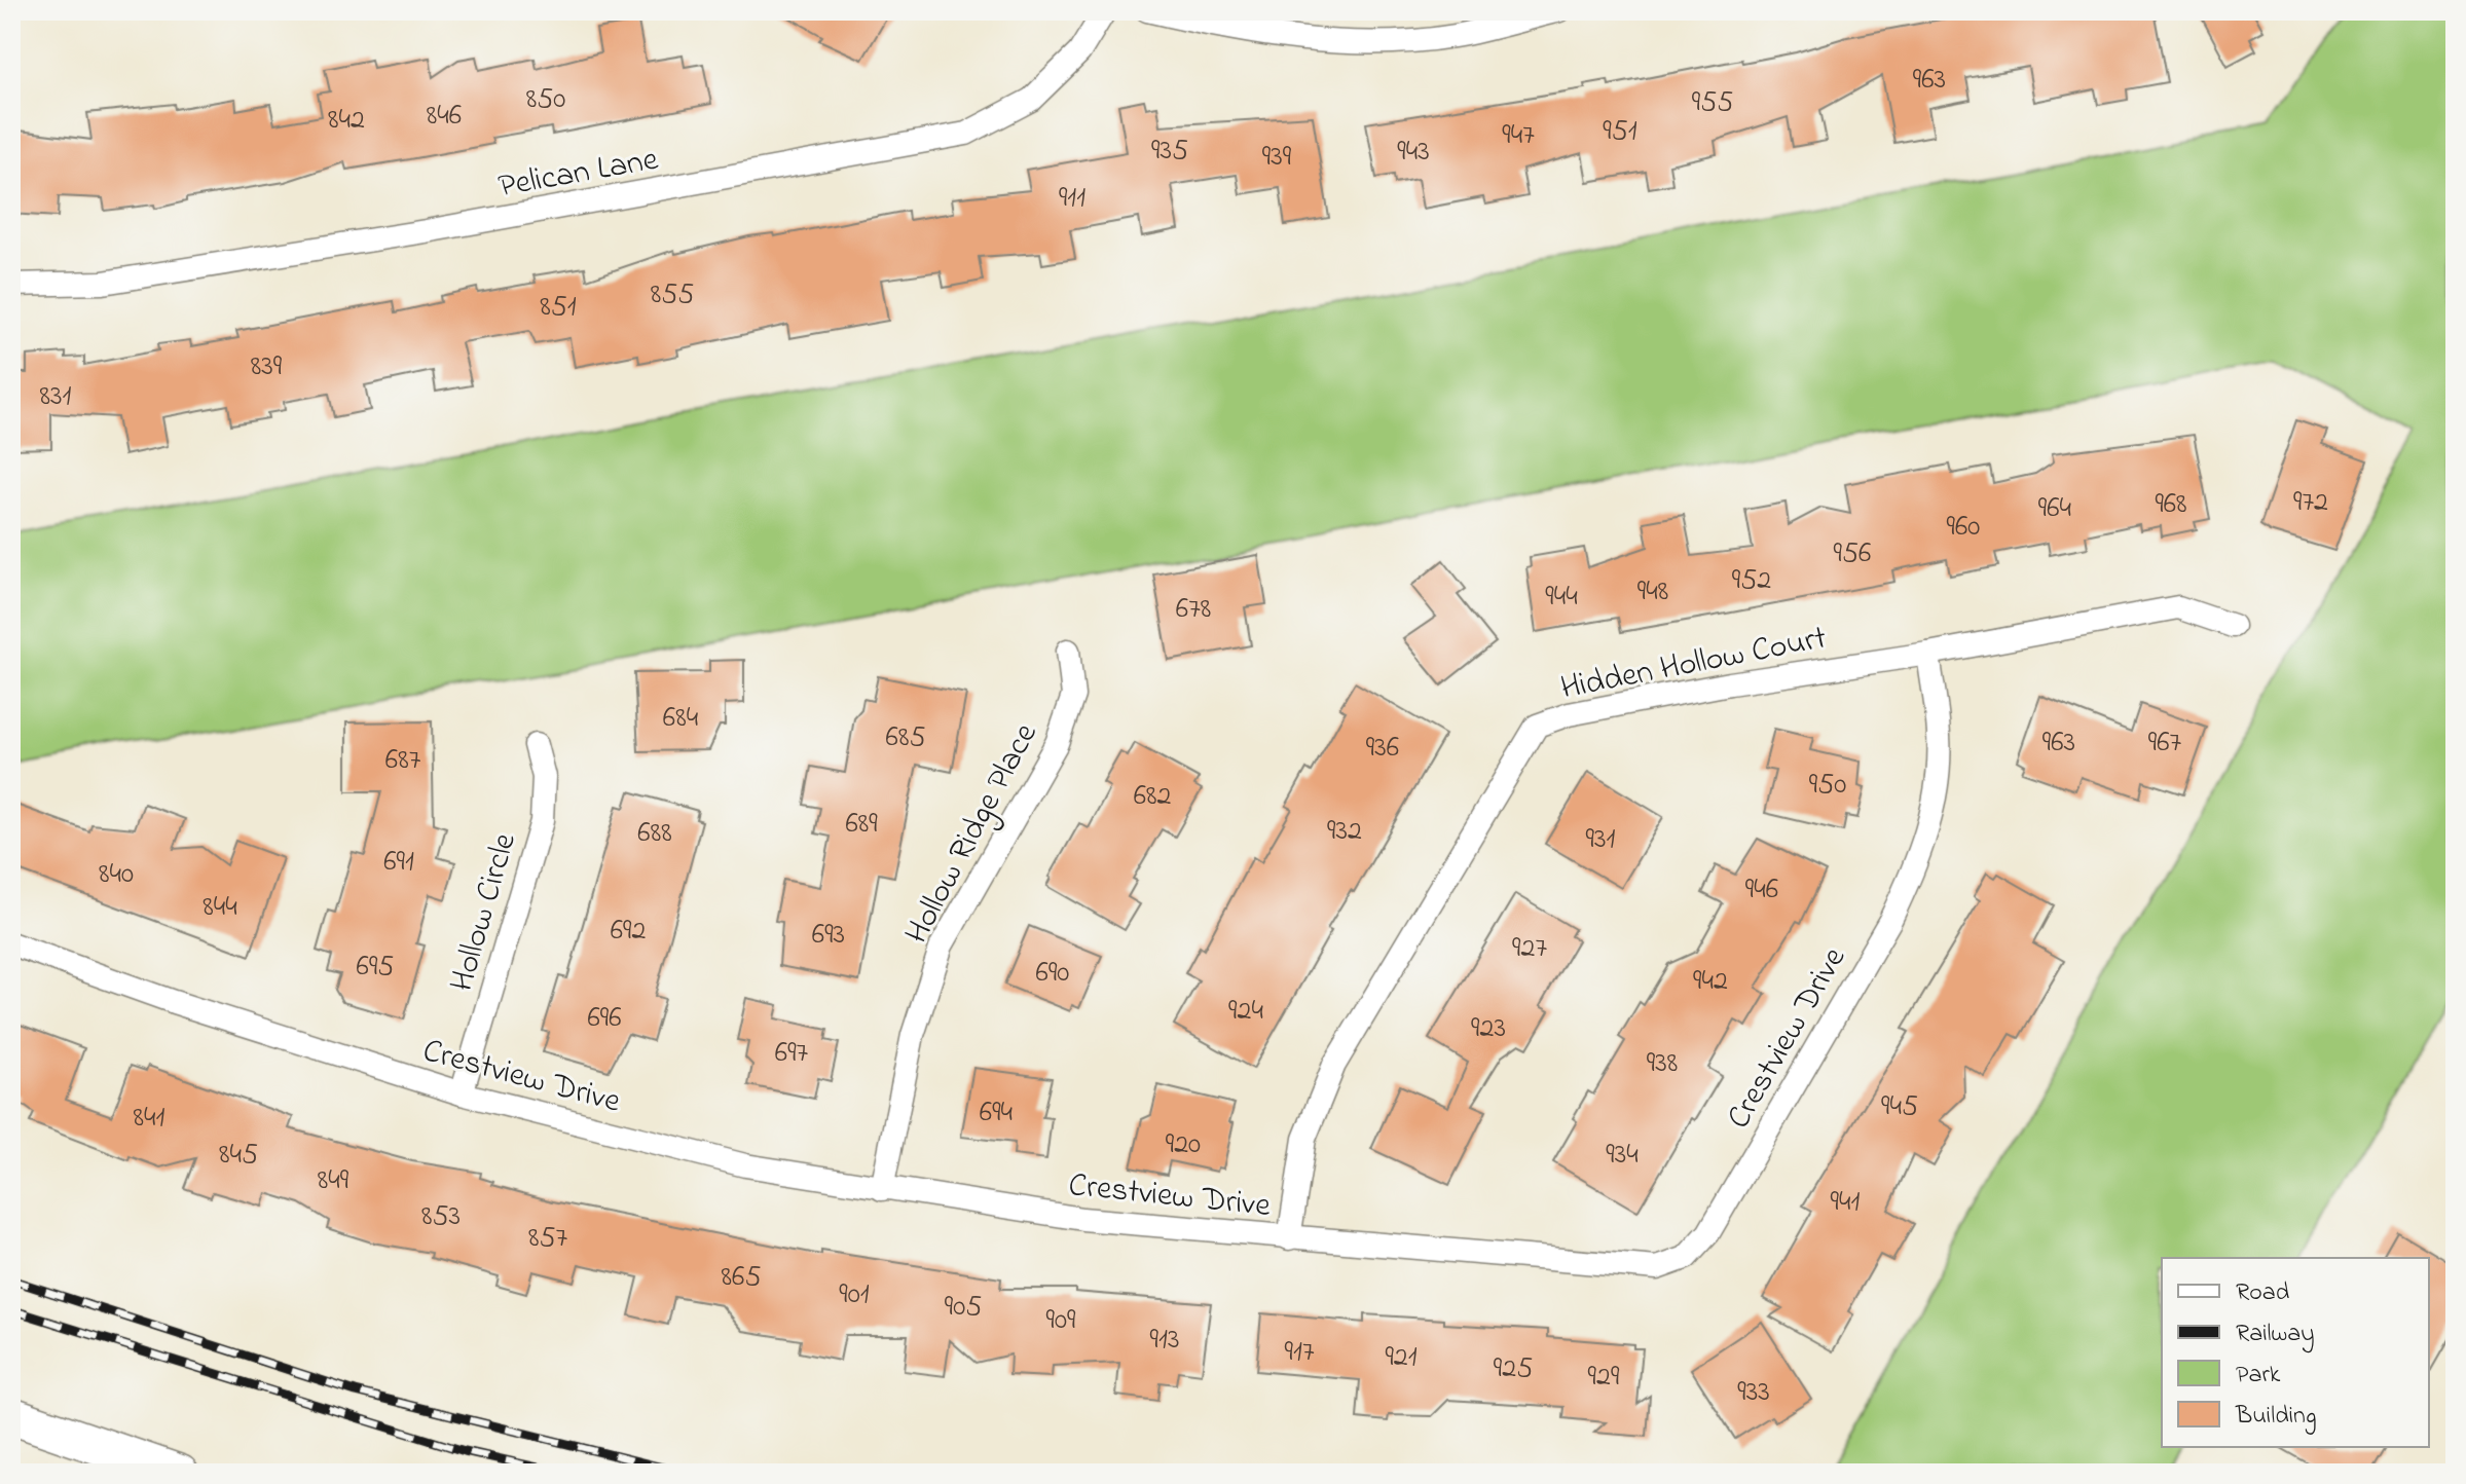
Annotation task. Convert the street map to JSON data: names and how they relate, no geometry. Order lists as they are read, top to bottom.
{
  "streets": {
    "street": [
      "Pelican Lane",
      "Hidden Hollow Court",
      "Hollow Ridge Place",
      "Hollow Circle",
      "Crestview Drive"
    ]
  },
  "crossings": [
    ["Hidden Hollow Court", "Crestview Drive"],
    ["Hollow Ridge Place", "Crestview Drive"],
    ["Hollow Circle", "Crestview Drive"]
  ],
  "house_numbers": [
    "963",
    "850",
    "955",
    "846",
    "842",
    "951",
    "947",
    "935",
    "943",
    "939",
    "911",
    "855",
    "851",
    "839",
    "831",
    "972",
    "968",
    "964",
    "960",
    "956",
    "952",
    "948",
    "944",
    "678",
    "684",
    "685",
    "963",
    "967",
    "936",
    "687",
    "950",
    "682",
    "689",
    "932",
    "688",
    "931",
    "691",
    "840",
    "946",
    "844",
    "692",
    "693",
    "927",
    "695",
    "690",
    "942",
    "924",
    "696",
    "923",
    "697",
    "938",
    "945",
    "694",
    "841",
    "920",
    "845",
    "934",
    "849",
    "941",
    "853",
    "857",
    "865",
    "901",
    "905",
    "909",
    "913",
    "917",
    "921",
    "925",
    "929",
    "933"
  ],
  "legend": [
    "Road",
    "Railway",
    "Park",
    "Building"
  ]
}
